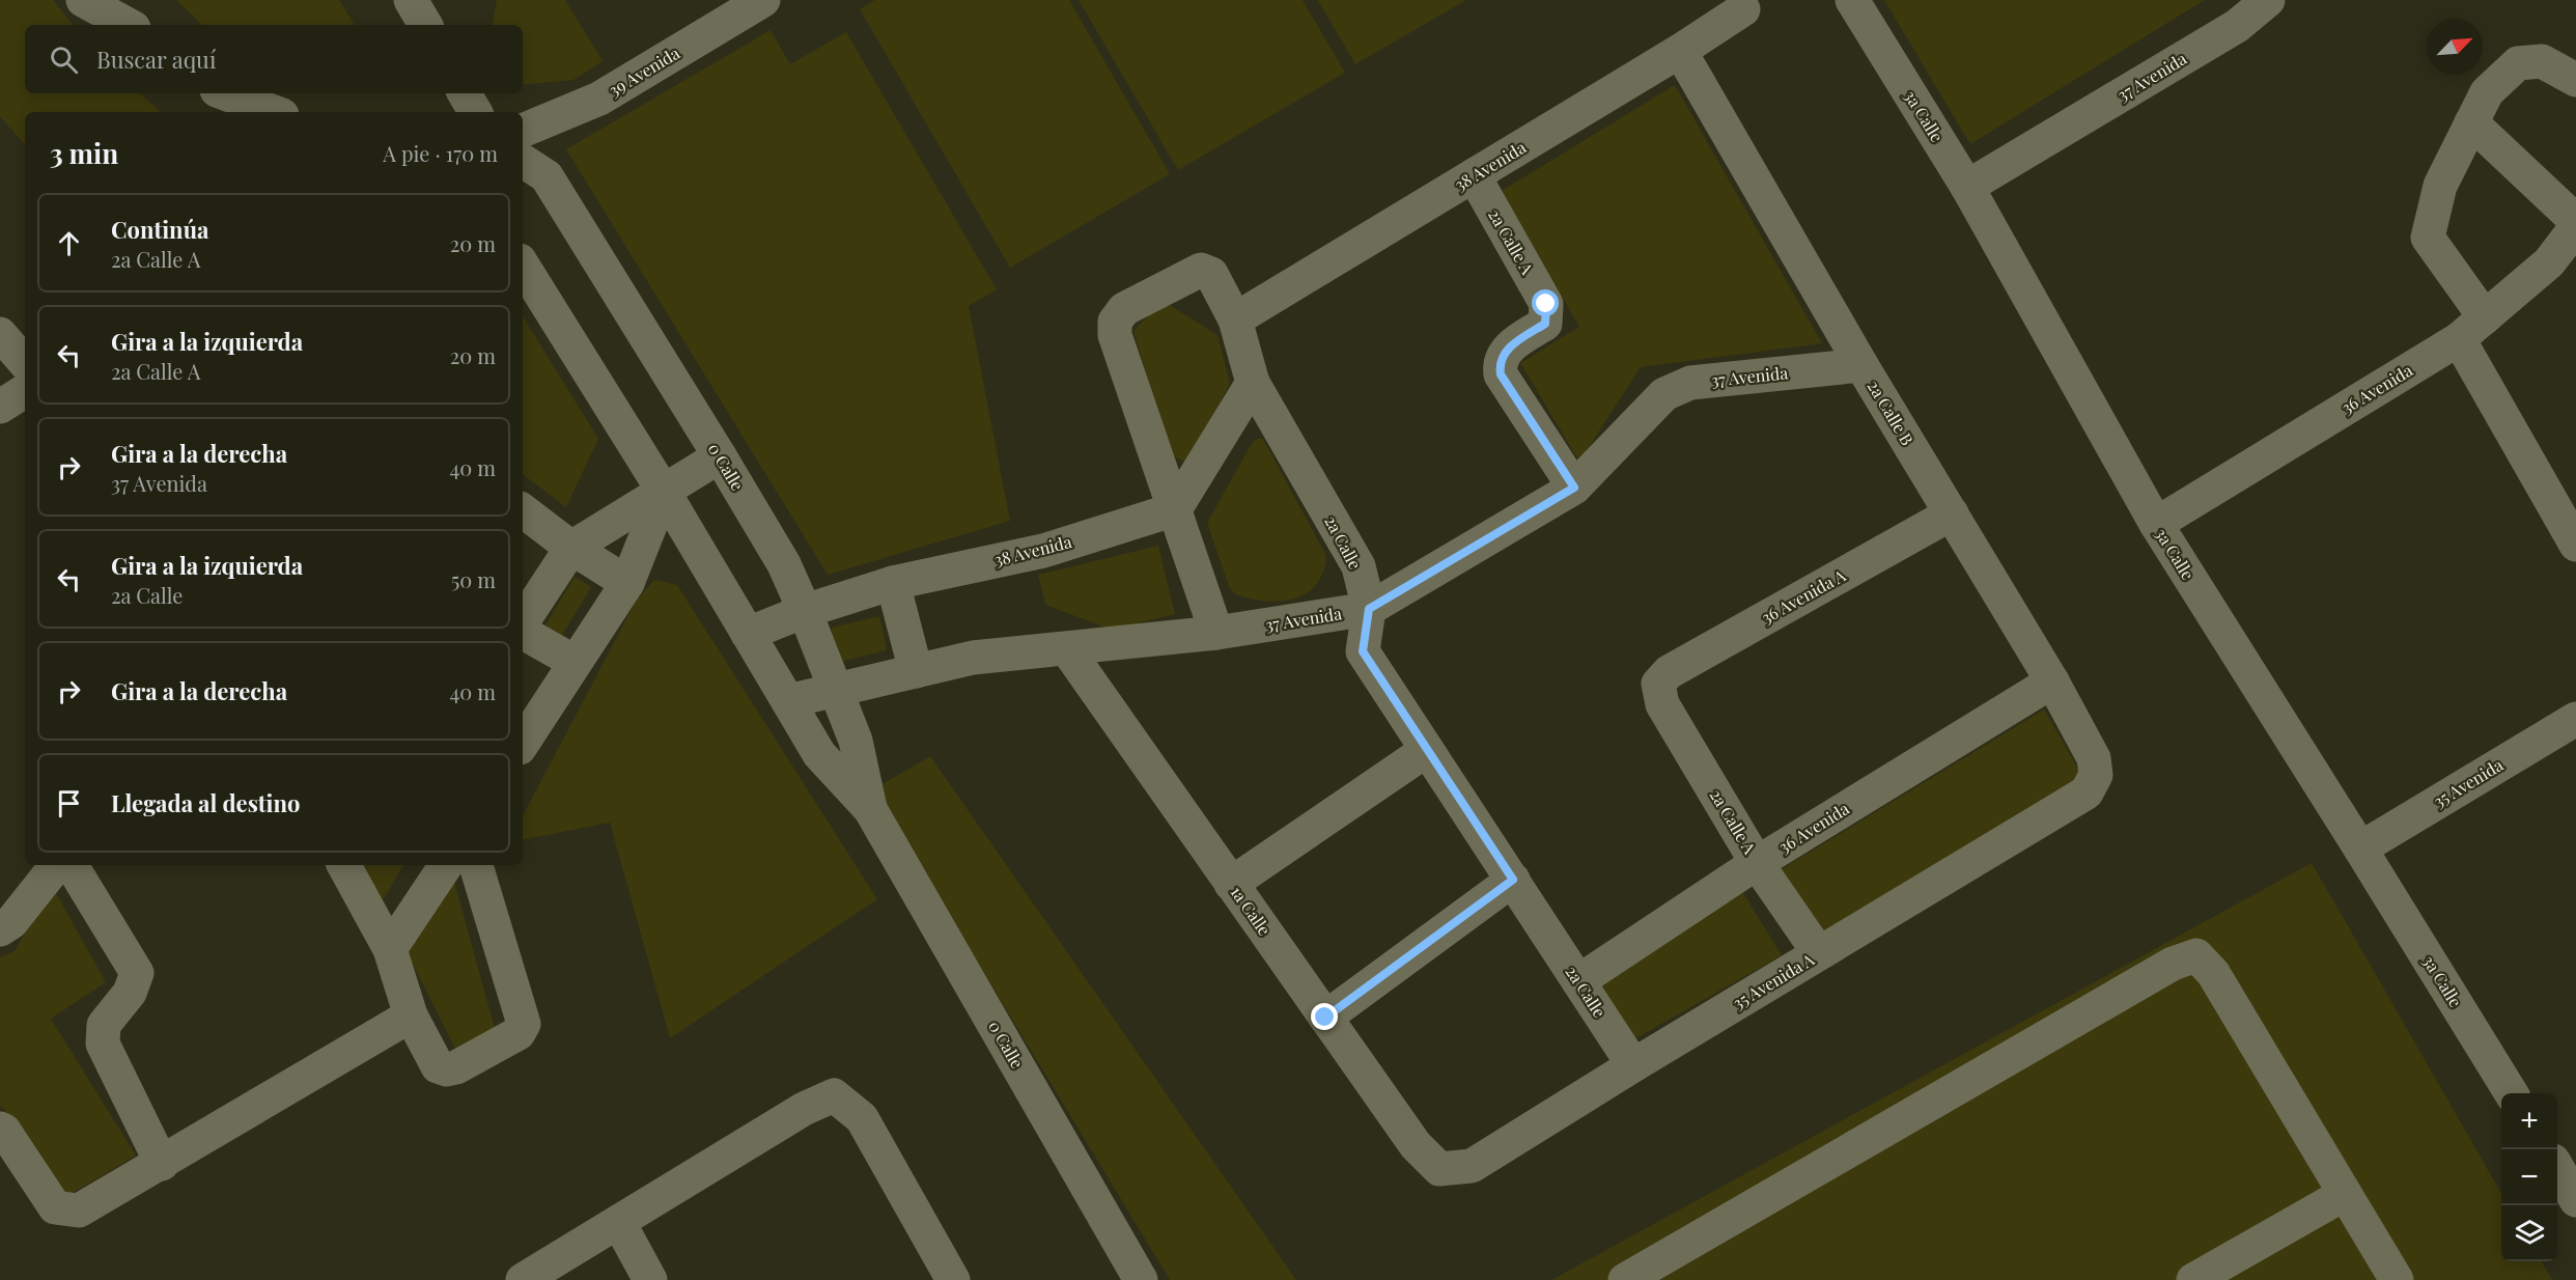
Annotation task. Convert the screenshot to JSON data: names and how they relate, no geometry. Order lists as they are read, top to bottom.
{
  "streets": {
    "street": [
      "39 Avenida",
      "37 Avenida",
      "3a Calle",
      "38 Avenida",
      "2a Calle A",
      "36 Avenida",
      "2a Calle B",
      "0 Calle",
      "2a Calle",
      "36 Avenida A",
      "35 Avenida",
      "1a Calle",
      "35 Avenida A"
    ]
  },
  "crossings": [
    ["37 Avenida", "3a Calle"],
    ["37 Avenida", "2a Calle A"],
    ["37 Avenida", "2a Calle B"],
    ["37 Avenida", "0 Calle"],
    ["37 Avenida", "2a Calle"],
    ["37 Avenida", "1a Calle"],
    ["3a Calle", "36 Avenida"],
    ["3a Calle", "35 Avenida"],
    ["38 Avenida", "2a Calle A"],
    ["38 Avenida", "2a Calle B"],
    ["38 Avenida", "0 Calle"],
    ["38 Avenida", "2a Calle"],
    ["2a Calle A", "36 Avenida"],
    ["2a Calle A", "36 Avenida A"],
    ["2a Calle A", "35 Avenida A"],
    ["36 Avenida", "2a Calle B"],
    ["36 Avenida", "2a Calle"],
    ["2a Calle B", "36 Avenida A"],
    ["2a Calle B", "35 Avenida A"],
    ["2a Calle", "35 Avenida A"],
    ["1a Calle", "35 Avenida A"]
  ],
  "north": "top right",
  "page": {
    "search": "Buscar aquí",
    "heading": ["3 min", "A pie · 170 m"],
    "list": [
      ["Continúa", "2a Calle A", "20 m"],
      ["Gira a la izquierda", "2a Calle A", "20 m"],
      ["Gira a la derecha", "37 Avenida", "40 m"],
      ["Gira a la izquierda", "2a Calle", "50 m"],
      ["Gira a la derecha", "40 m"],
      "Llegada al destino"
    ],
    "map_buttons": ["+", "−"]
  }
}
